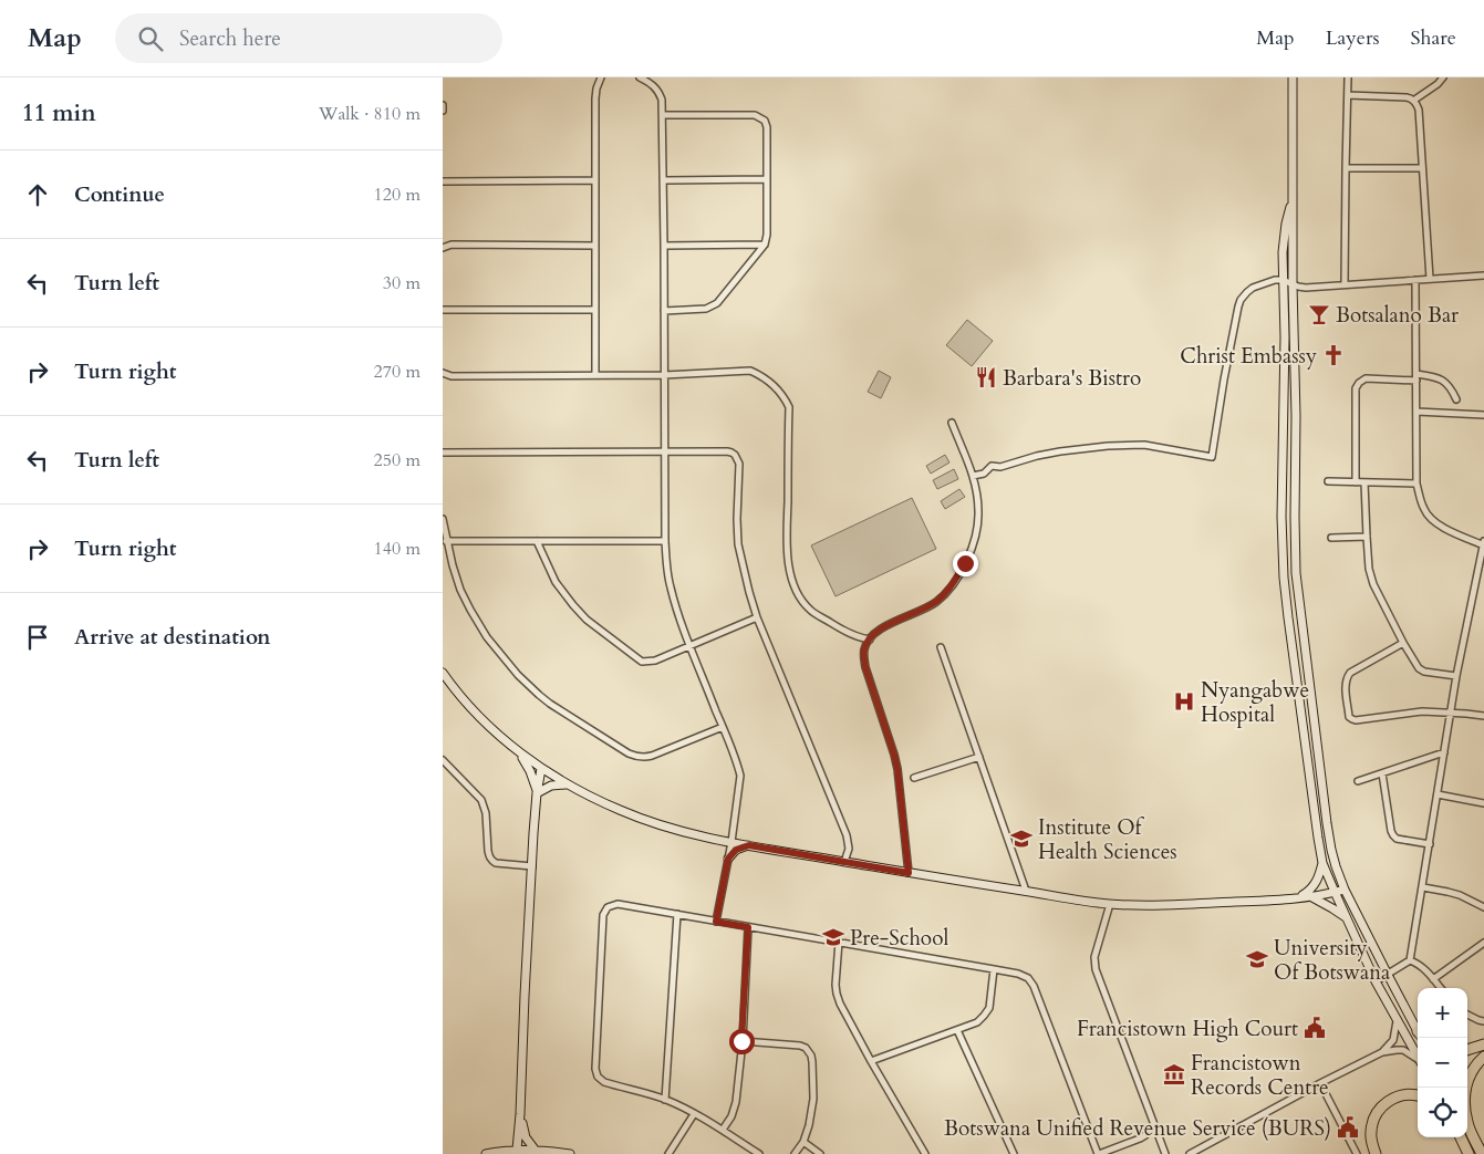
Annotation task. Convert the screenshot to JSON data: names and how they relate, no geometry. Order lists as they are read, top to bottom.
{
  "places": {
    "bar": ["Botsalano Bar"],
    "church": ["Christ Embassy"],
    "restaurant": ["Barbara's Bistro"],
    "hospital": ["Nyangabwe Hospital"],
    "school or university": ["Institute Of Health Sciences", "Pre-School", "University Of Botswana"],
    "public building": ["Francistown High Court", "Botswana Unified Revenue Service (BURS)"],
    "museum": ["Francistown Records Centre"]
  },
  "page": {
    "header": "Map",
    "search": "Search here",
    "nav": ["Map", "Layers", "Share"],
    "heading": ["11 min", "Walk · 810 m"],
    "list": [
      ["Continue", "120 m"],
      ["Turn left", "30 m"],
      ["Turn right", "270 m"],
      ["Turn left", "250 m"],
      ["Turn right", "140 m"],
      "Arrive at destination"
    ],
    "map_buttons": ["+", "−"]
  }
}
